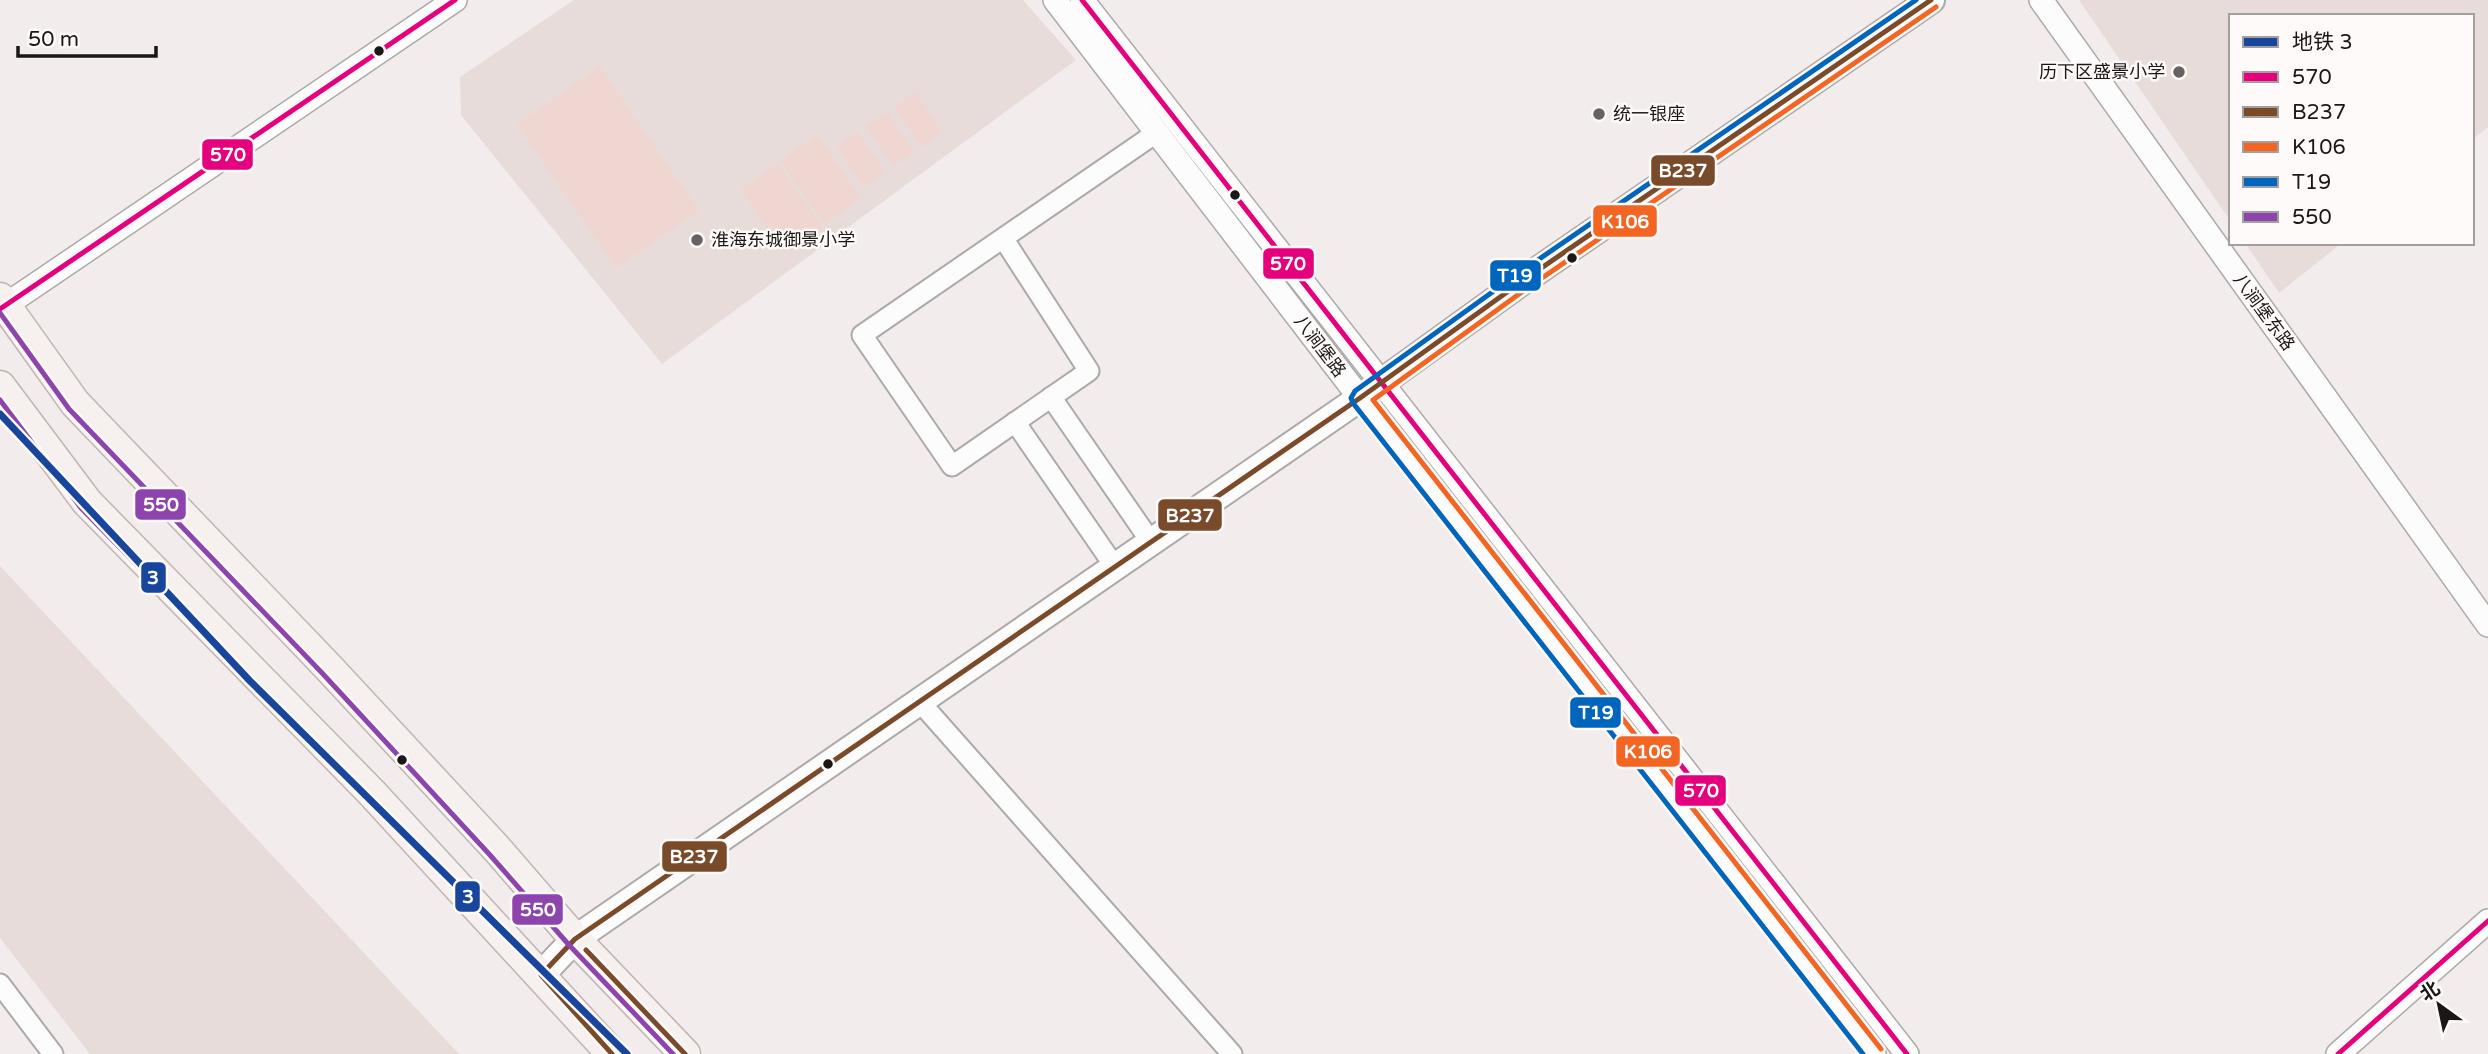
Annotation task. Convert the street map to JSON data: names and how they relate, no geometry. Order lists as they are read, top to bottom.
{
  "streets": {
    "street": ["八涧堡东路", "八涧堡路"]
  },
  "places": ["历下区盛景小学", "统一银座", "淮海东城御景小学"],
  "lines": [
    "transit line 570",
    "transit line B237",
    "transit line T19",
    "transit line K106",
    "transit line 550",
    "metro line 3"
  ],
  "legend": [
    "地铁 3",
    "570",
    "B237",
    "K106",
    "T19",
    "550"
  ],
  "scale_bar": "50 m",
  "north": "top left"
}
